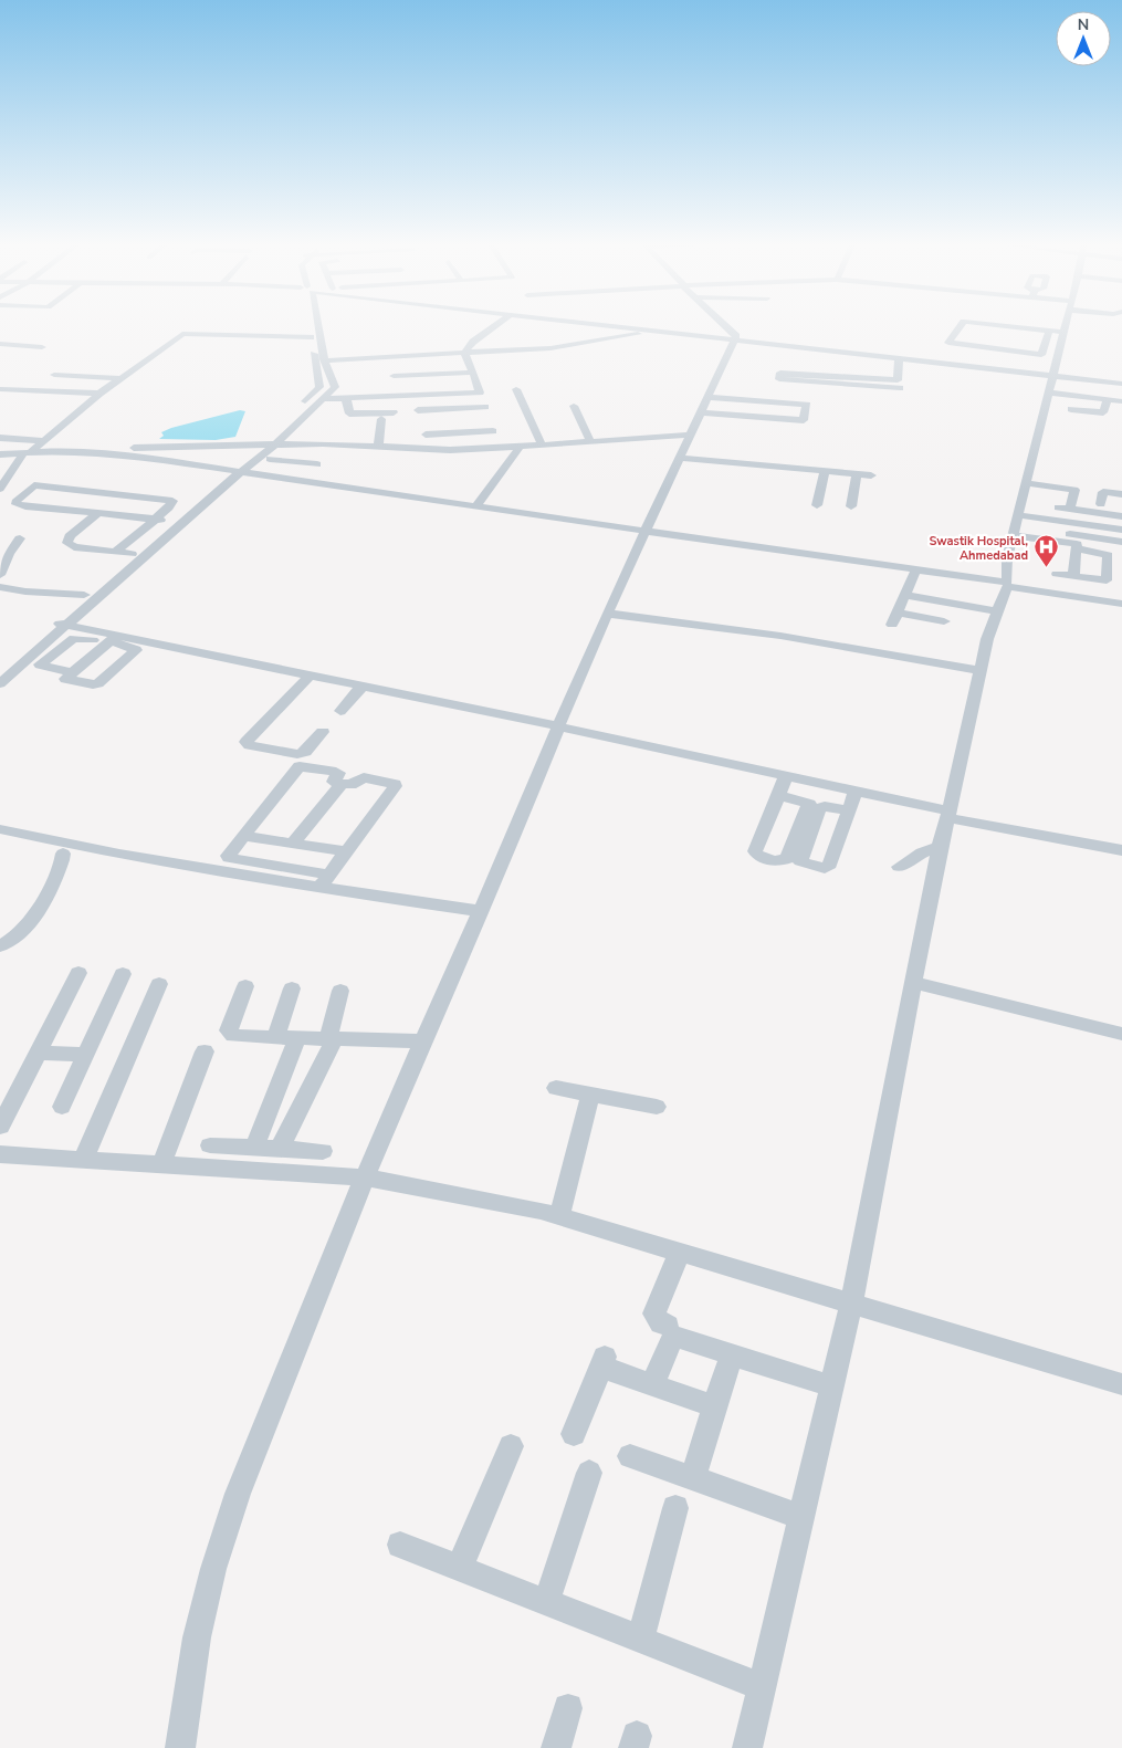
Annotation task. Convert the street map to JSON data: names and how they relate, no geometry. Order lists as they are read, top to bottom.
{
  "places": {
    "hospital": ["Swastik Hospital, Ahmedabad"]
  },
  "north": "top"
}
